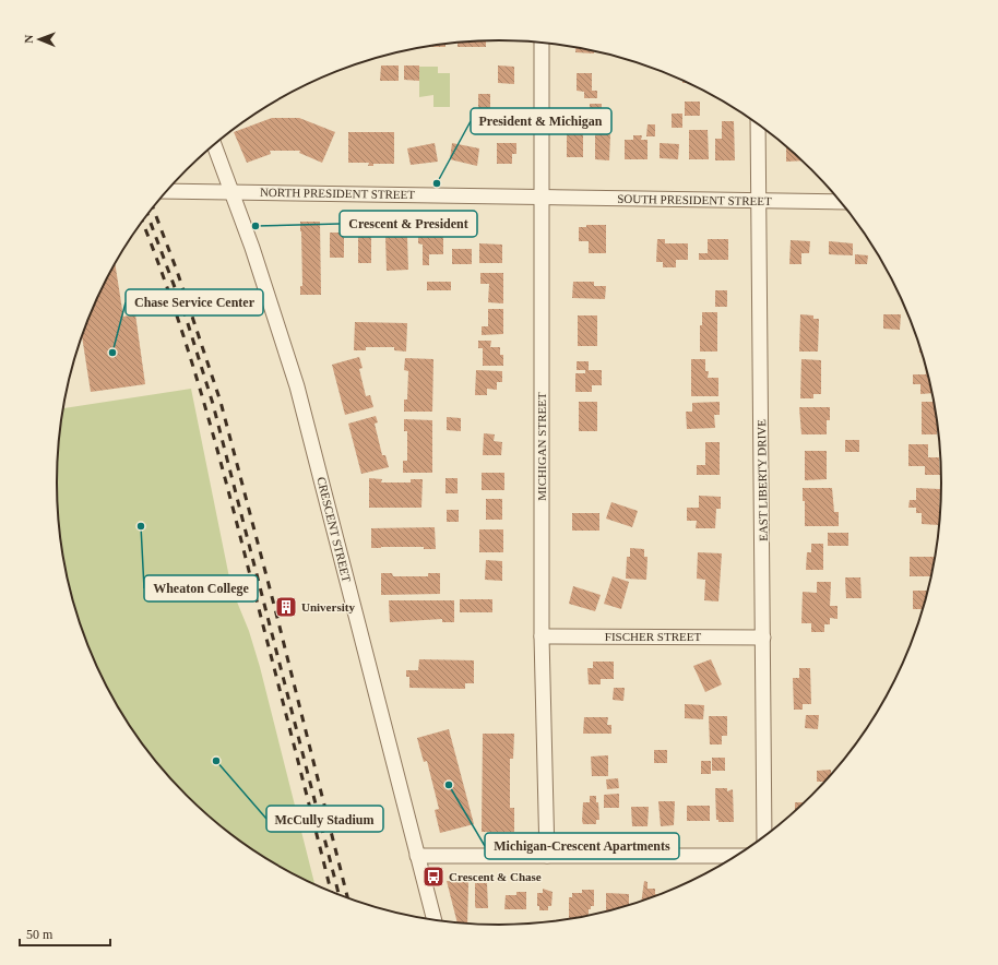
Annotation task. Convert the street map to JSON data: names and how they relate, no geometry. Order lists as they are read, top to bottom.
{
  "streets": {
    "street": [
      "NORTH PRESIDENT STREET",
      "SOUTH PRESIDENT STREET",
      "MICHIGAN STREET",
      "EAST LIBERTY DRIVE",
      "CRESCENT STREET",
      "FISCHER STREET"
    ]
  },
  "crossings": [
    ["NORTH PRESIDENT STREET", "SOUTH PRESIDENT STREET"],
    ["NORTH PRESIDENT STREET", "MICHIGAN STREET"],
    ["NORTH PRESIDENT STREET", "CRESCENT STREET"],
    ["SOUTH PRESIDENT STREET", "MICHIGAN STREET"],
    ["SOUTH PRESIDENT STREET", "EAST LIBERTY DRIVE"],
    ["MICHIGAN STREET", "FISCHER STREET"],
    ["EAST LIBERTY DRIVE", "FISCHER STREET"]
  ],
  "places": {
    "other": [
      "President & Michigan",
      "Crescent & President",
      "Chase Service Center",
      "Wheaton College",
      "McCully Stadium",
      "Michigan-Crescent Apartments"
    ],
    "building": ["University"],
    "bus stop": ["Crescent & Chase"]
  },
  "scale_bar": "50 m",
  "north": "left"
}
